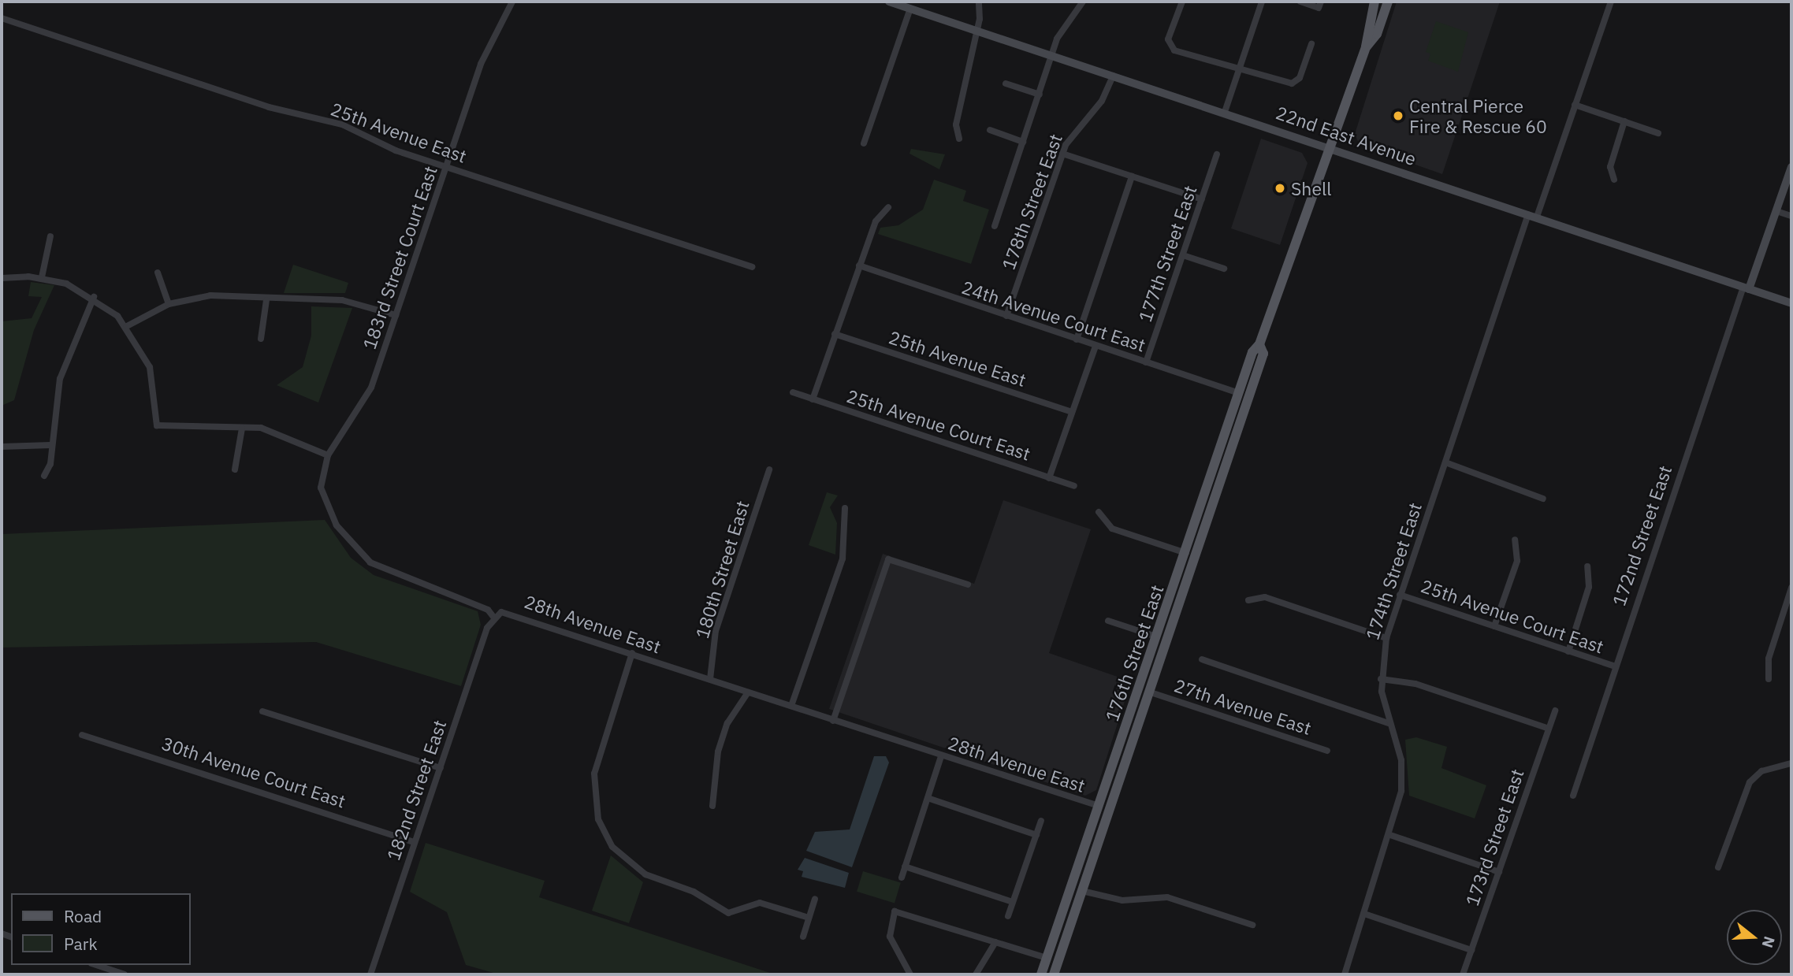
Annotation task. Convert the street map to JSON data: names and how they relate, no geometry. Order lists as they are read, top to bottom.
{
  "streets": {
    "main road": ["176th Street East"],
    "street": [
      "25th Avenue East",
      "22nd East Avenue",
      "178th Street East",
      "177th Street East",
      "183rd Street Court East",
      "24th Avenue Court East",
      "25th Avenue Court East",
      "172nd Street East",
      "180th Street East",
      "174th Street East",
      "28th Avenue East",
      "27th Avenue East",
      "30th Avenue Court East",
      "182nd Street East",
      "173rd Street East"
    ]
  },
  "crossings": [
    ["25th Avenue East", "183rd Street Court East"],
    ["22nd East Avenue", "178th Street East"],
    ["22nd East Avenue", "172nd Street East"],
    ["22nd East Avenue", "174th Street East"],
    ["22nd East Avenue", "176th Street East"],
    ["178th Street East", "24th Avenue Court East"],
    ["177th Street East", "24th Avenue Court East"],
    ["24th Avenue Court East", "176th Street East"],
    ["25th Avenue Court East", "172nd Street East"],
    ["25th Avenue Court East", "174th Street East"],
    ["180th Street East", "28th Avenue East"],
    ["28th Avenue East", "176th Street East"],
    ["28th Avenue East", "182nd Street East"],
    ["176th Street East", "27th Avenue East"],
    ["30th Avenue Court East", "182nd Street East"]
  ],
  "places": ["Central Pierce Fire & Rescue 60", "Shell"],
  "legend": ["Road", "Park"],
  "north": "right"
}
